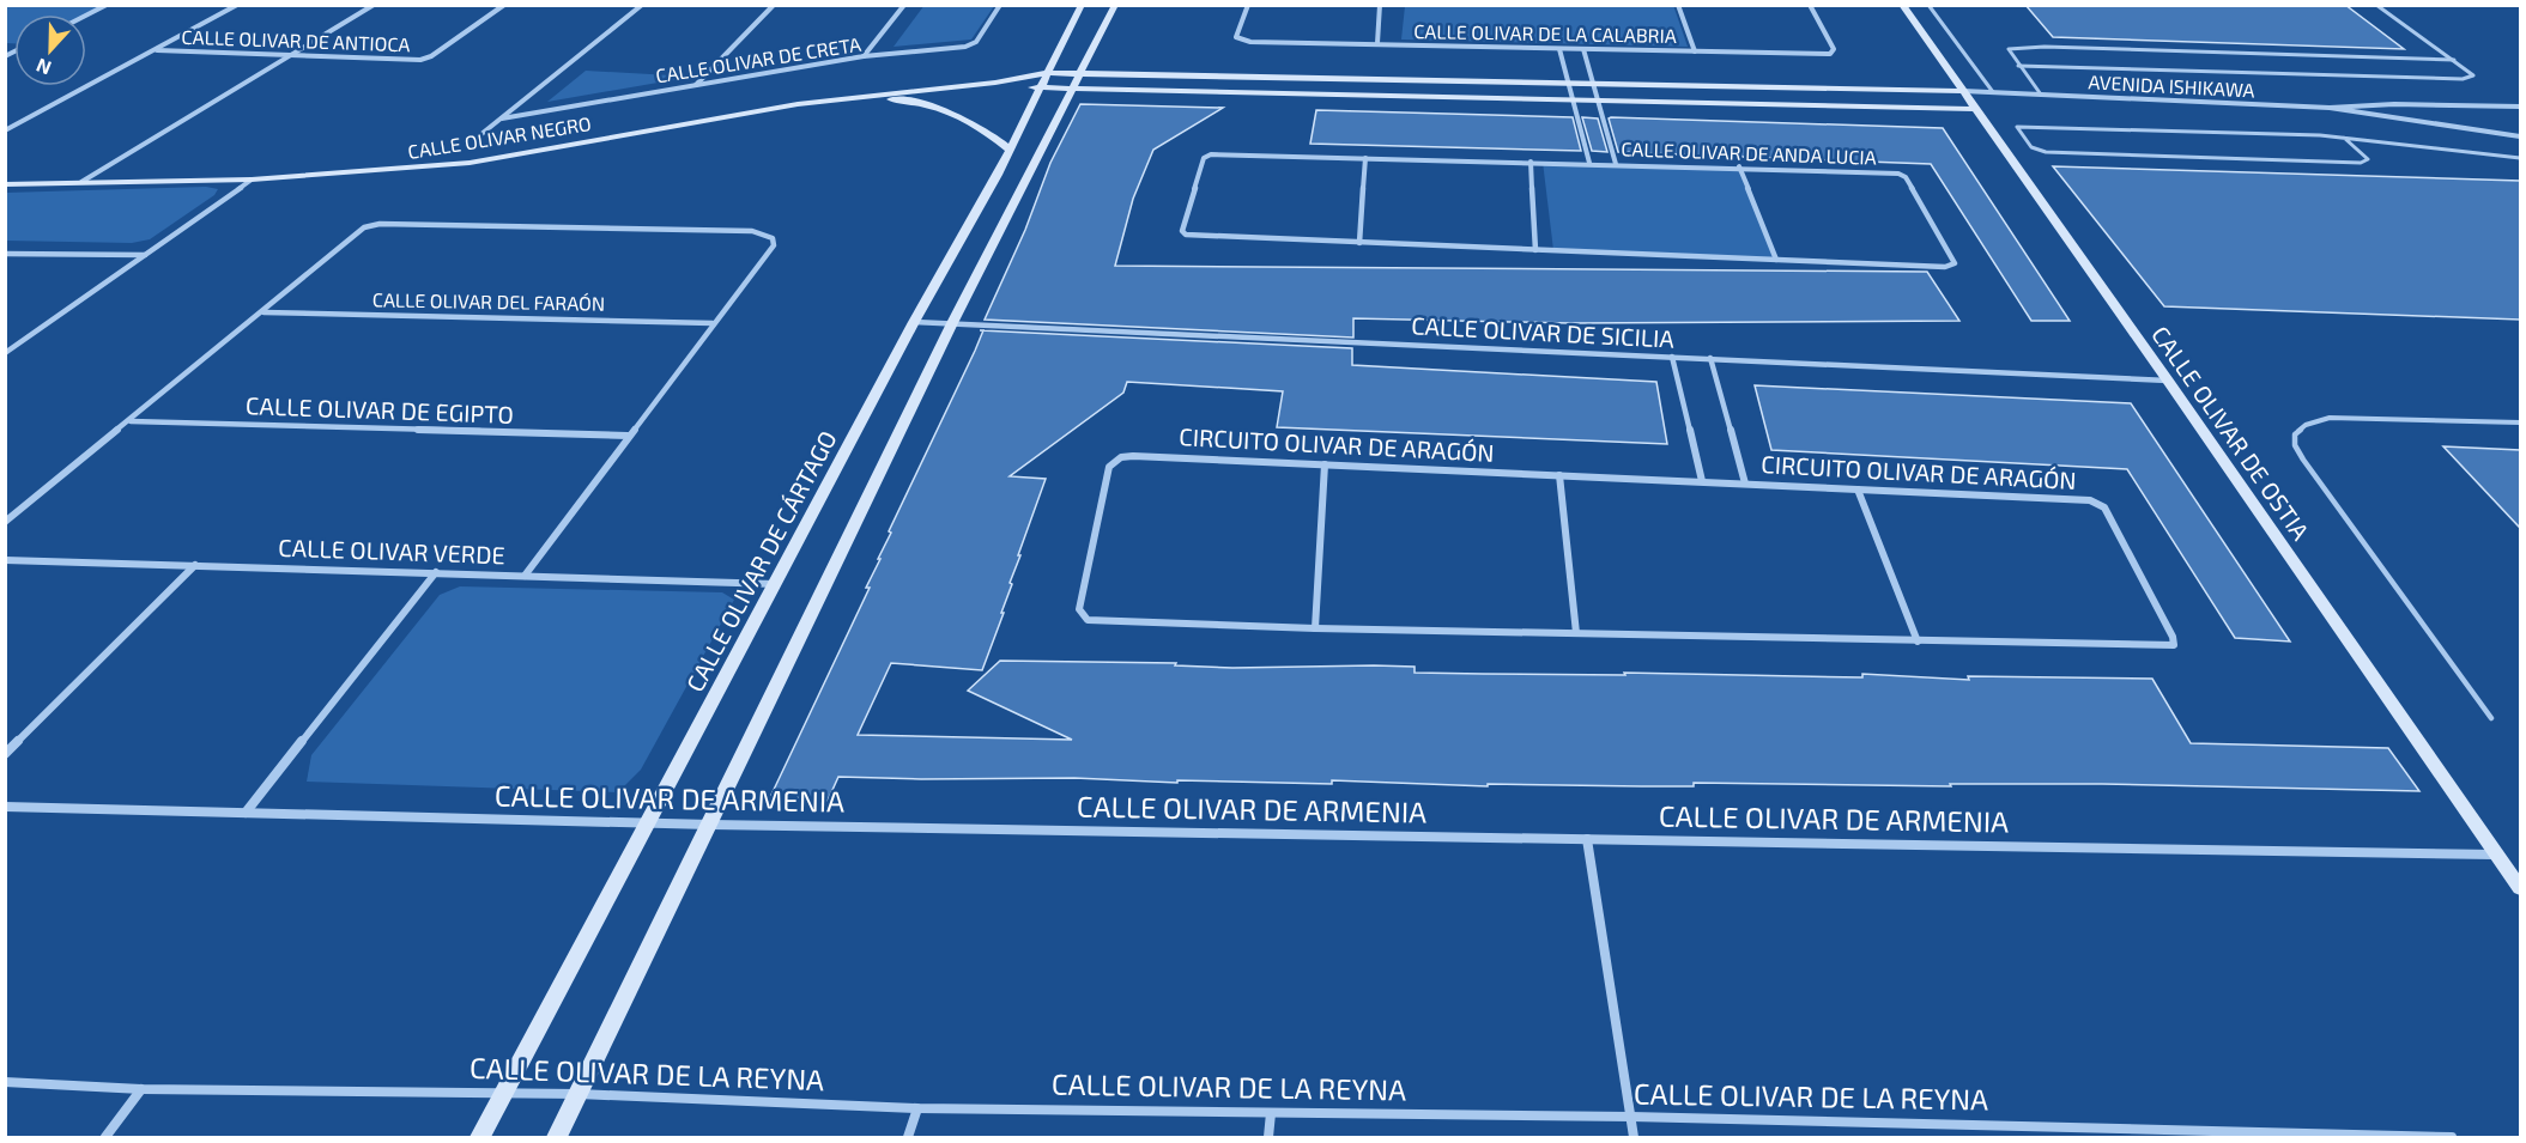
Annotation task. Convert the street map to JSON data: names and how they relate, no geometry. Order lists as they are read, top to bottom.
{
  "streets": {
    "street": [
      "CALLE OLIVAR DE LA CALABRIA",
      "CALLE OLIVAR DE ANTIOCA",
      "CALLE OLIVAR DE CRETA",
      "AVENIDA ISHIKAWA",
      "CALLE OLIVAR NEGRO",
      "CALLE OLIVAR DE ANDA LUCIA",
      "CALLE OLIVAR DEL FARAÓN",
      "CALLE OLIVAR DE SICILIA",
      "CALLE OLIVAR DE EGIPTO",
      "CALLE OLIVAR DE OSTIA",
      "CIRCUITO OLIVAR DE ARAGÓN",
      "CALLE OLIVAR VERDE",
      "CALLE OLIVAR DE CÁRTAGO",
      "CALLE OLIVAR DE ARMENIA",
      "CALLE OLIVAR DE LA REYNA"
    ]
  },
  "crossings": [
    ["AVENIDA ISHIKAWA", "CALLE OLIVAR NEGRO"],
    ["AVENIDA ISHIKAWA", "CALLE OLIVAR DE OSTIA"],
    ["CALLE OLIVAR NEGRO", "CALLE OLIVAR DE OSTIA"],
    ["CALLE OLIVAR NEGRO", "CALLE OLIVAR DE CÁRTAGO"],
    ["CALLE OLIVAR DE SICILIA", "CALLE OLIVAR DE OSTIA"],
    ["CALLE OLIVAR DE SICILIA", "CIRCUITO OLIVAR DE ARAGÓN"],
    ["CALLE OLIVAR DE SICILIA", "CALLE OLIVAR DE CÁRTAGO"],
    ["CALLE OLIVAR DE OSTIA", "CALLE OLIVAR DE ARMENIA"],
    ["CALLE OLIVAR VERDE", "CALLE OLIVAR DE CÁRTAGO"],
    ["CALLE OLIVAR DE CÁRTAGO", "CALLE OLIVAR DE ARMENIA"],
    ["CALLE OLIVAR DE CÁRTAGO", "CALLE OLIVAR DE LA REYNA"]
  ],
  "north": "bottom"
}
